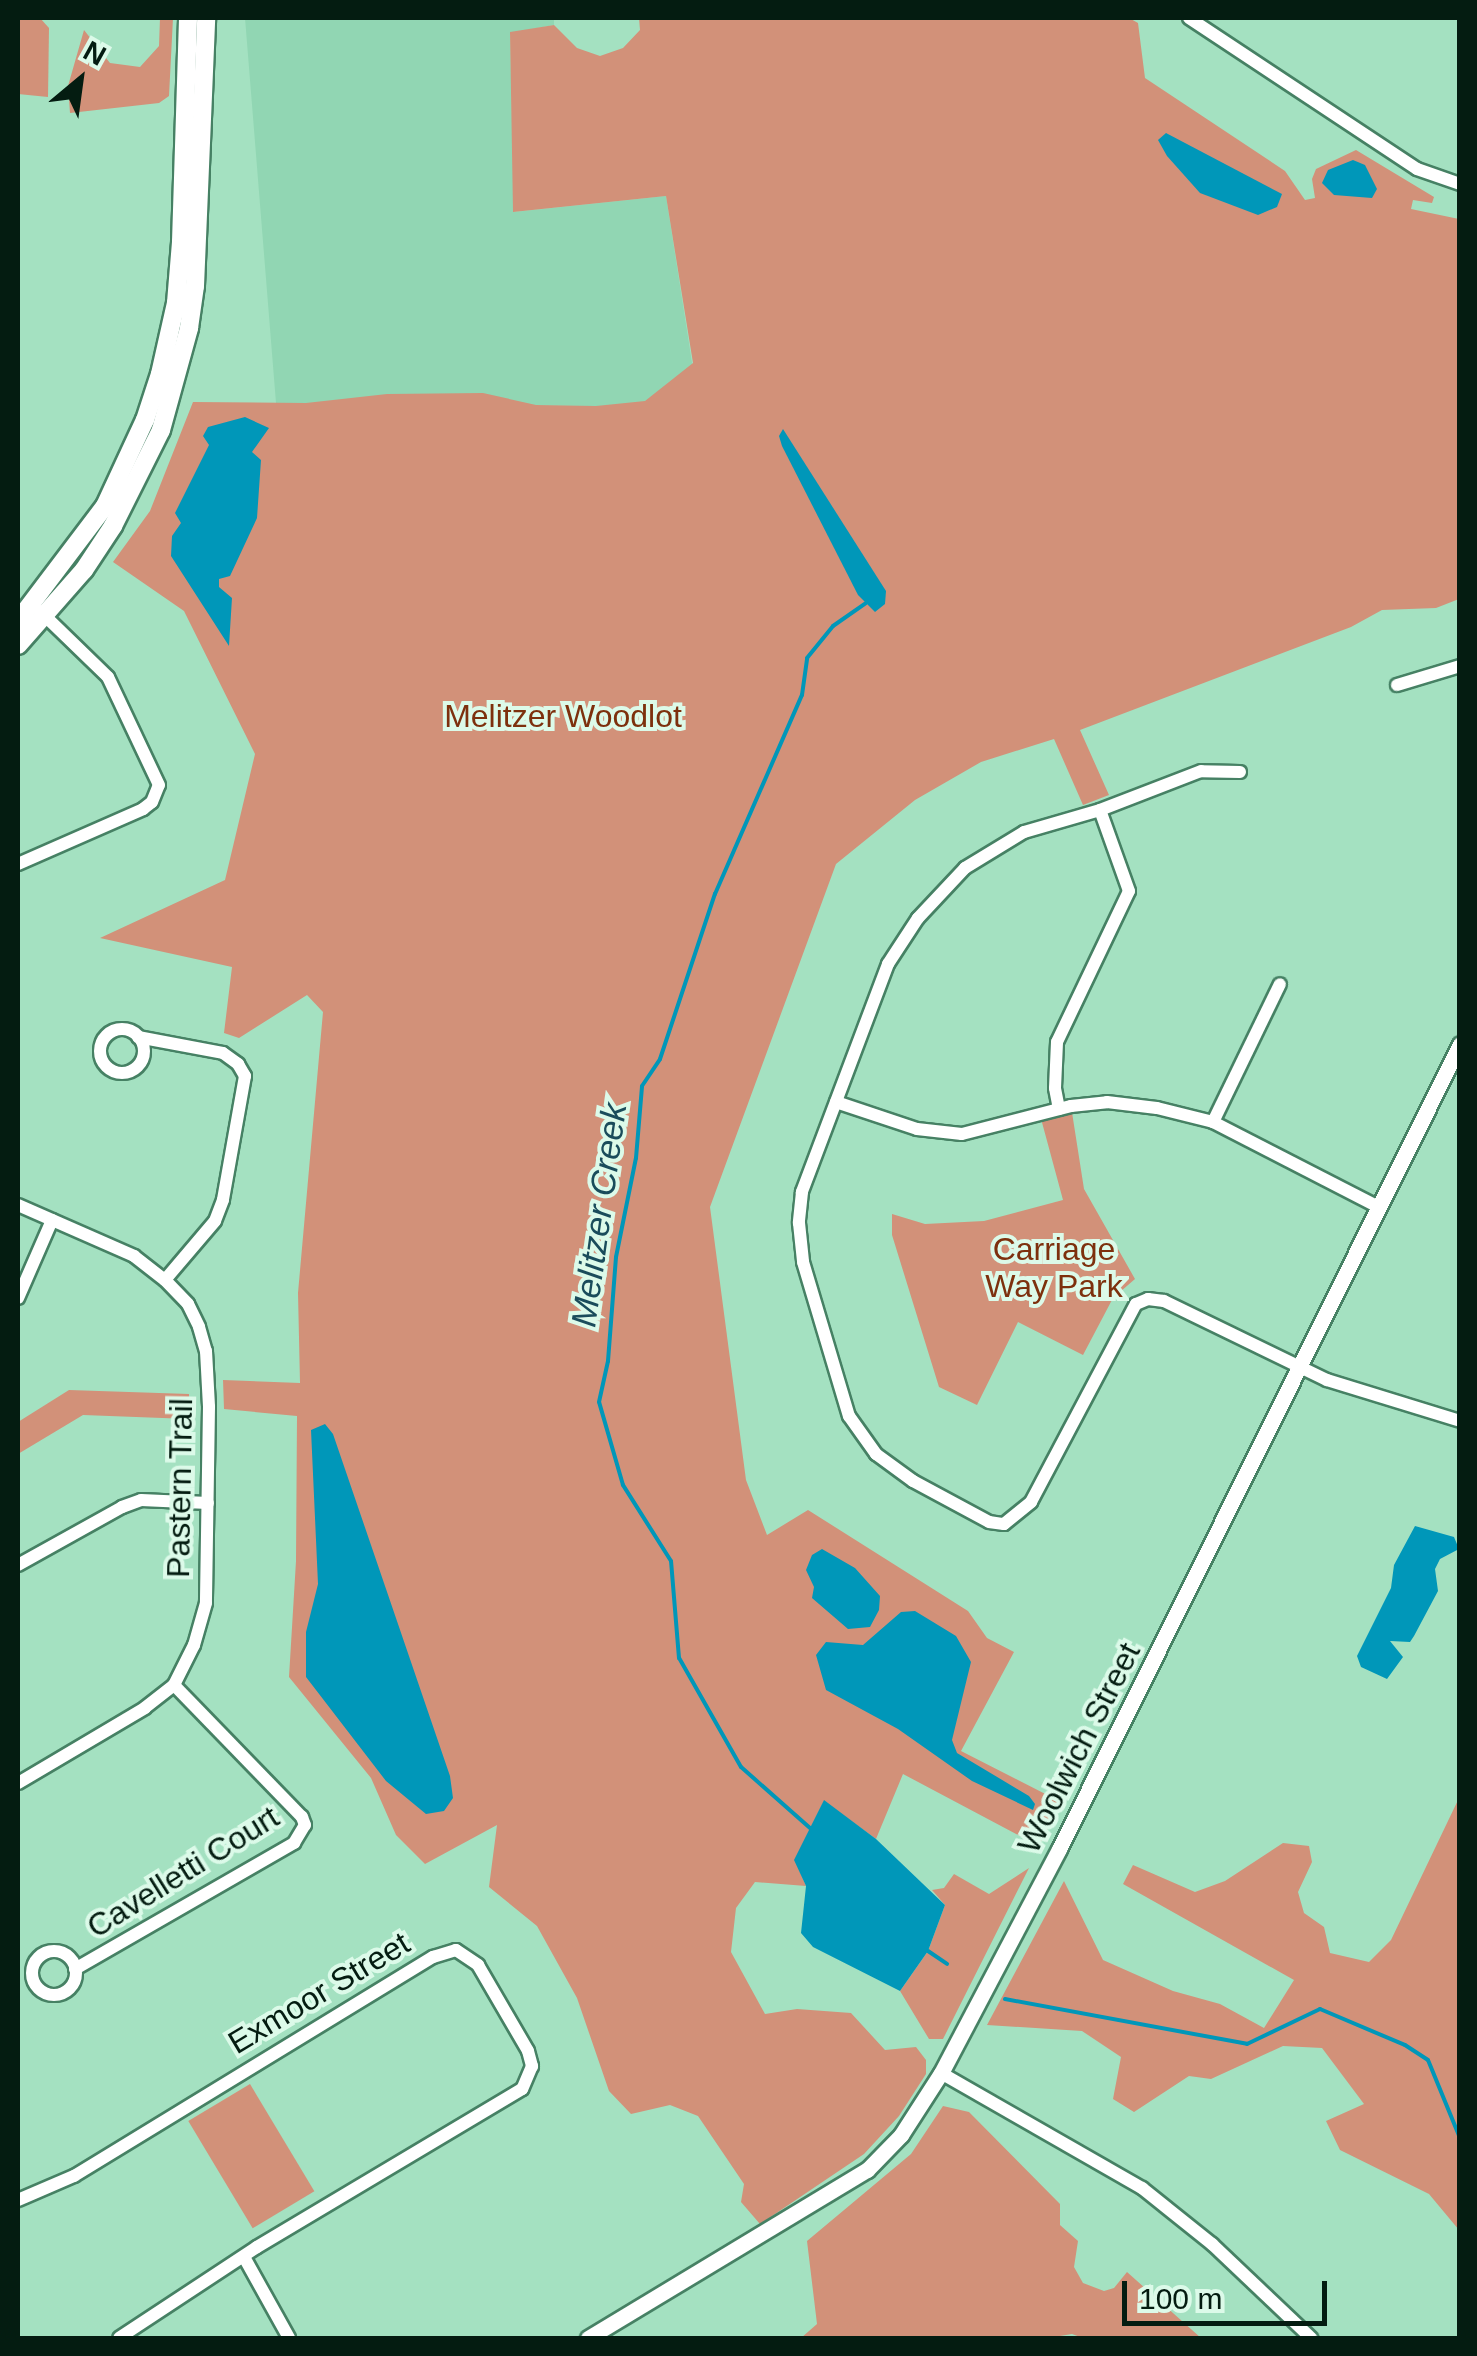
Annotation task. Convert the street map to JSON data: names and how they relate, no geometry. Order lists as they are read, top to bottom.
{
  "streets": {
    "street": [
      "Pastern Trail",
      "Woolwich Street",
      "Cavelletti Court",
      "Exmoor Street"
    ]
  },
  "crossings": [
    ["Pastern Trail", "Cavelletti Court"]
  ],
  "water": ["Melitzer Creek"],
  "parks": ["Melitzer Woodlot", "Carriage Way Park"],
  "scale_bar": "100 m",
  "north": "top right"
}
